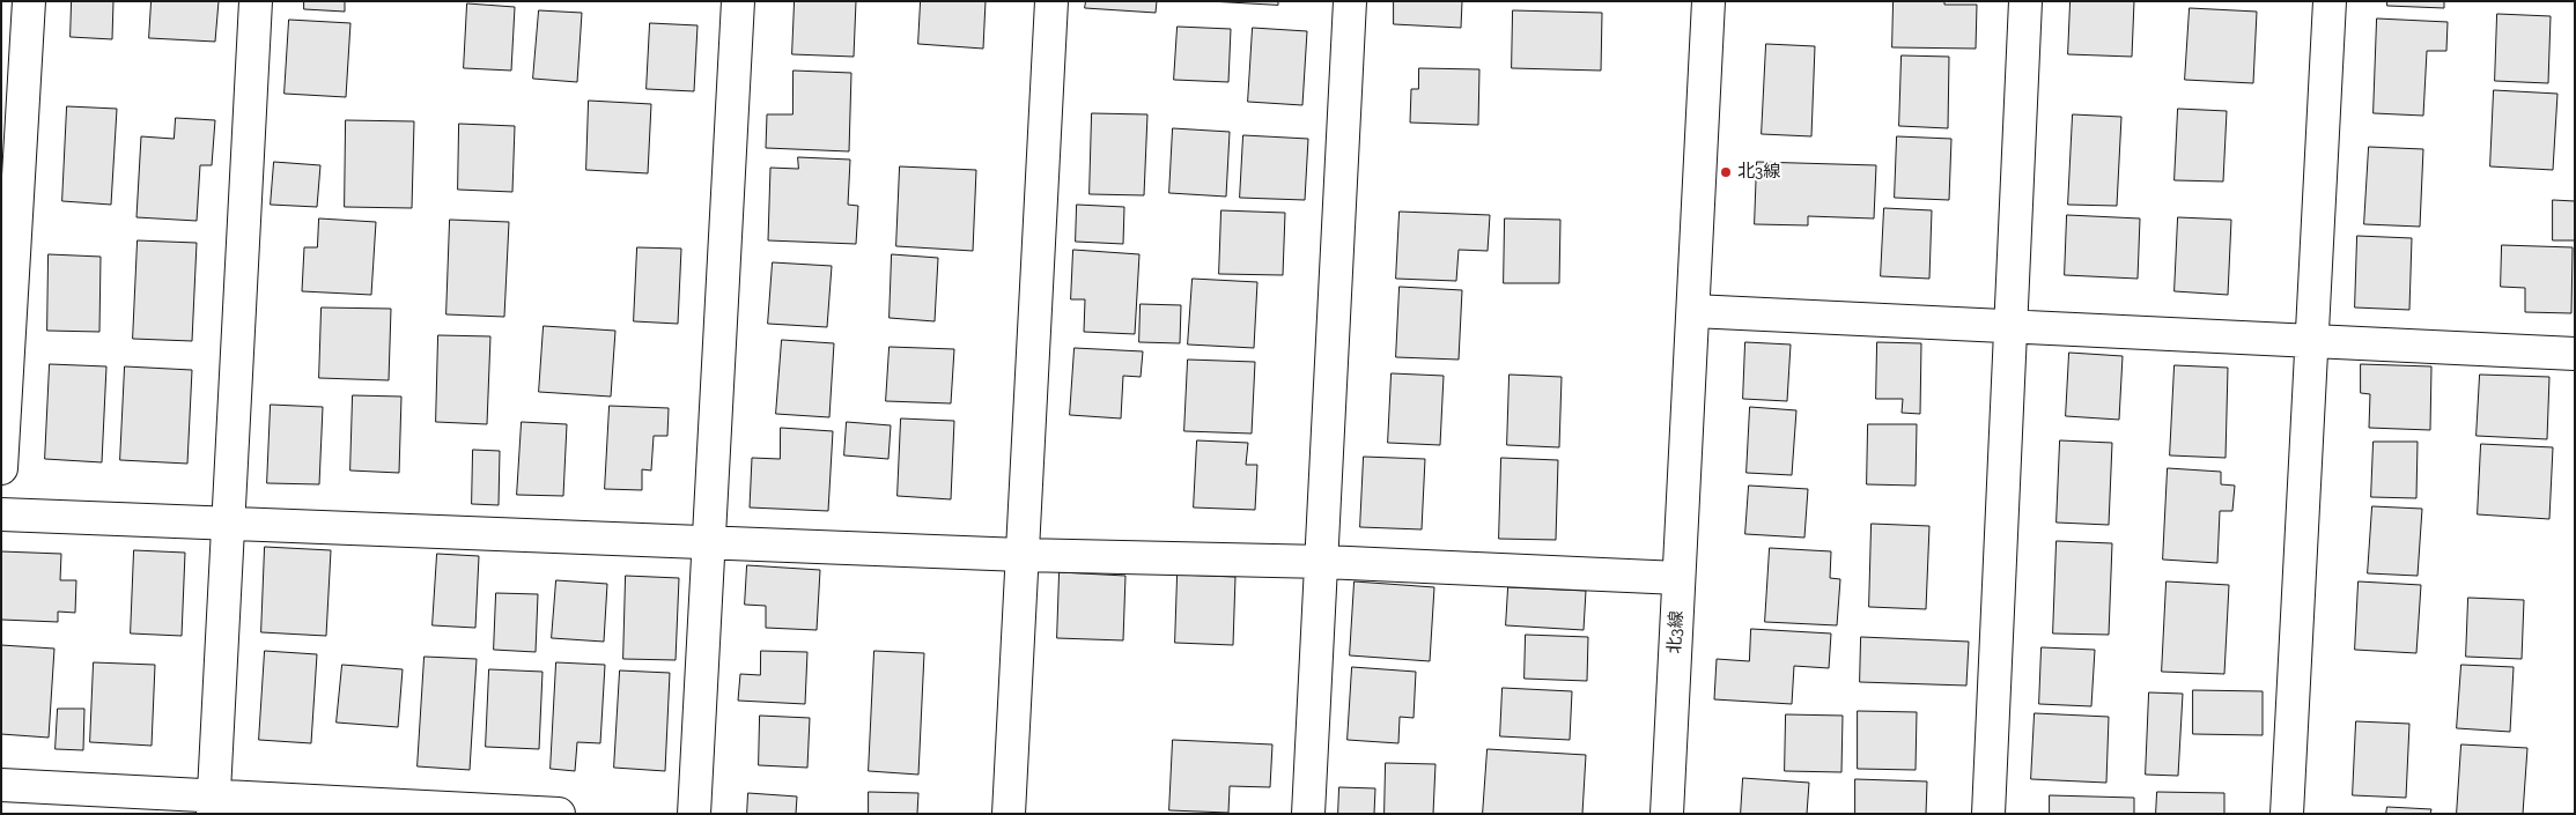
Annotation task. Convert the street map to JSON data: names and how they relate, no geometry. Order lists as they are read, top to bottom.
{
  "streets": {
    "street": ["北3線"]
  },
  "places": ["北3線"]
}
